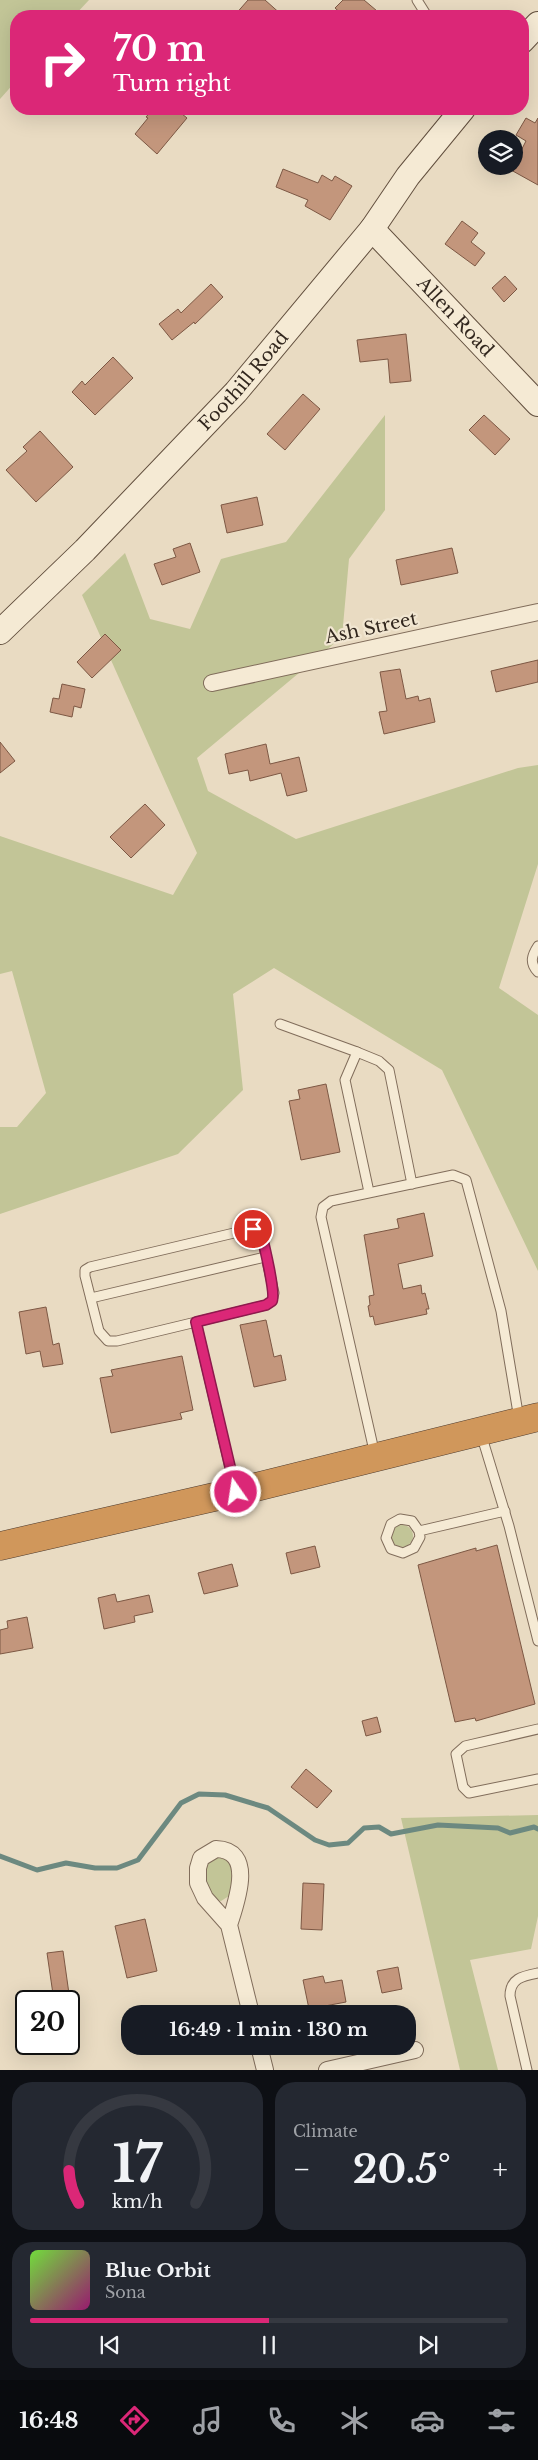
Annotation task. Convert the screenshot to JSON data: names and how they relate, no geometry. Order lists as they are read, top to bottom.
{
  "streets": {
    "street": ["Allen Road", "Foothill Road", "Ash Street"]
  },
  "crossings": [
    ["Allen Road", "Foothill Road"]
  ],
  "page": {
    "turn": ["70 m", "Turn right"],
    "limit": "20",
    "trip": "16:49 · 1 min · 130 m",
    "tile": "Climate",
    "heat": ["−", "20.5°", "+"],
    "song": ["Blue Orbit", "Sona"],
    "tabs": "16:48",
    "gauge": ["17", "km/h"]
  }
}
